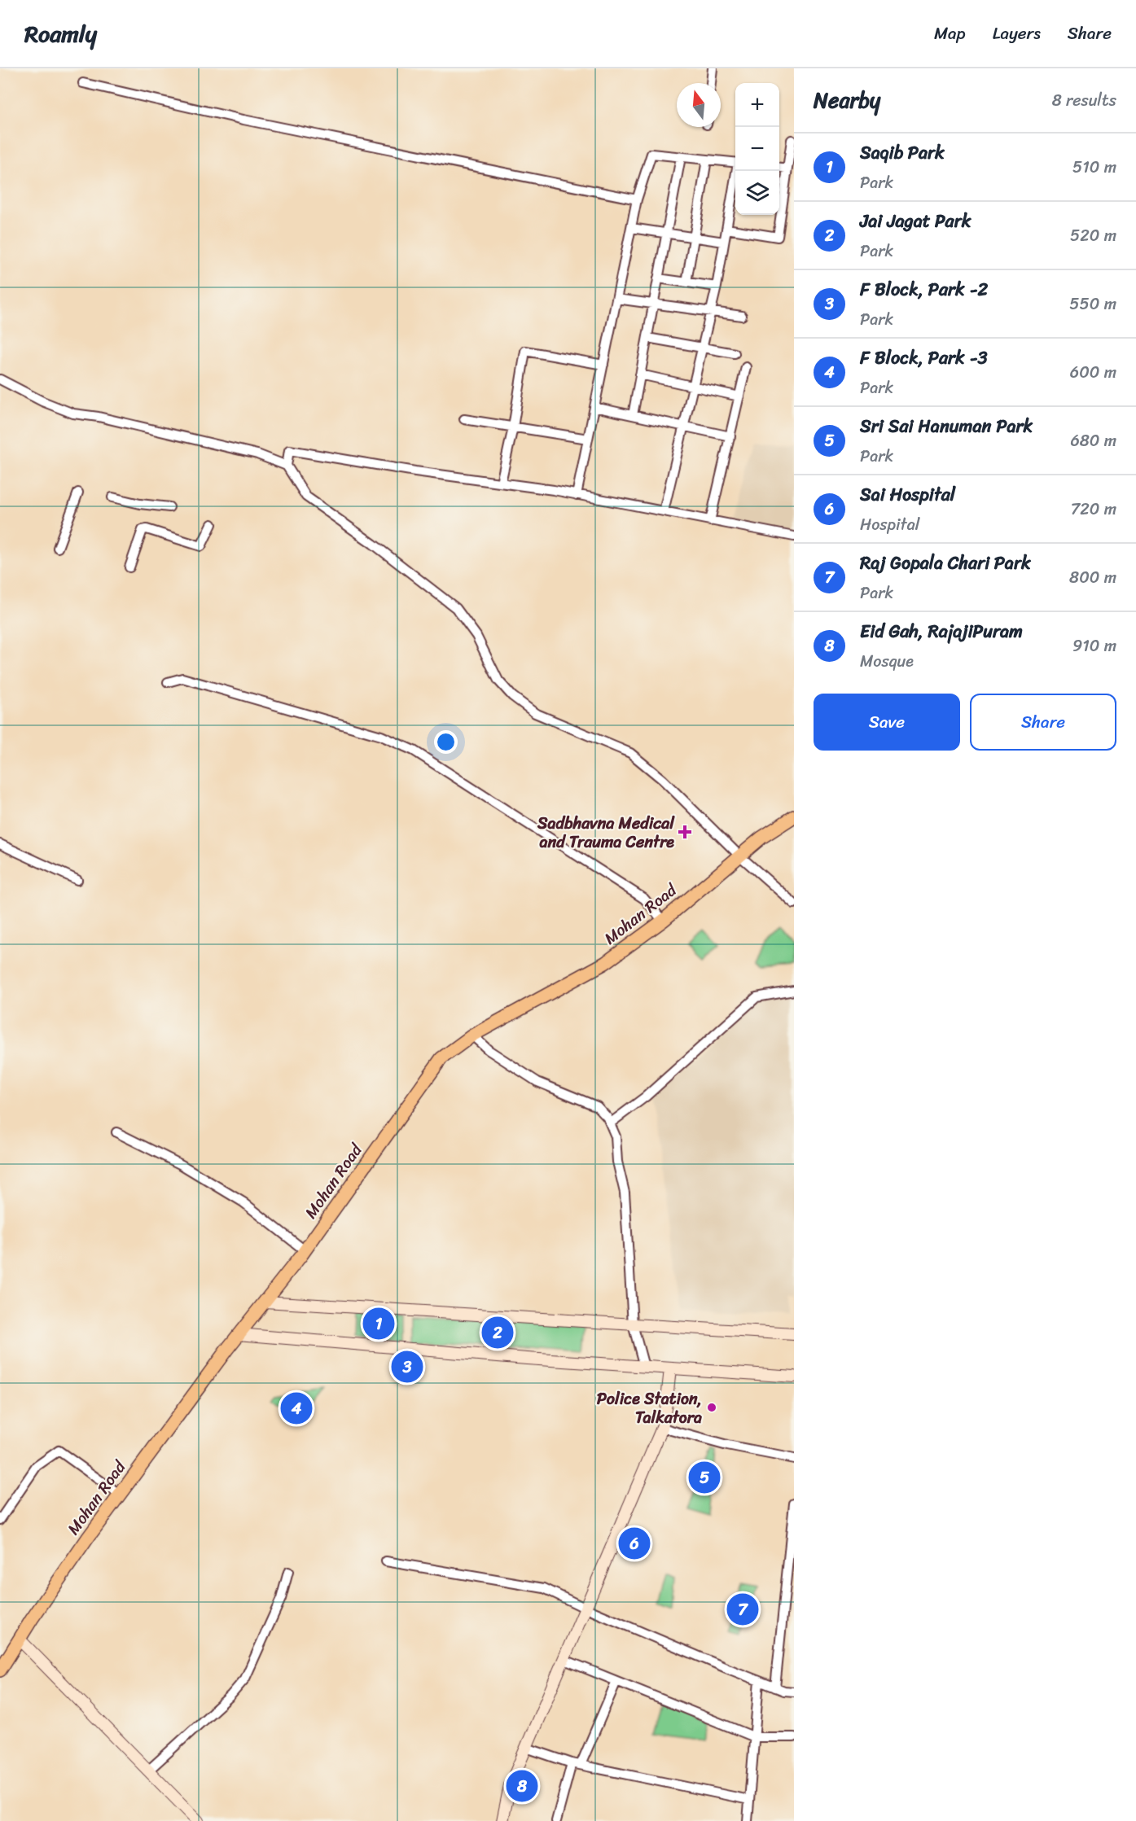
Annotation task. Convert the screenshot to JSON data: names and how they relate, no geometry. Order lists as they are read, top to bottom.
{
  "streets": {
    "main road": ["Mohan Road"]
  },
  "places": {
    "health": ["Sadbhavna Medical and Trauma Centre"],
    "other": ["Police Station, Talkatora"]
  },
  "north": "top",
  "page": {
    "header": "Roamly",
    "nav": ["Map", "Layers", "Share"],
    "heading": ["Nearby", "8 results"],
    "map_buttons": ["+", "−"],
    "list": [
      {
        "mark": "1",
        "name": "Saqib Park",
        "note": "Park",
        "value": "510 m"
      },
      {
        "mark": "2",
        "name": "Jai Jagat Park",
        "note": "Park",
        "value": "520 m"
      },
      {
        "mark": "3",
        "name": "F Block, Park -2",
        "note": "Park",
        "value": "550 m"
      },
      {
        "mark": "4",
        "name": "F Block, Park -3",
        "note": "Park",
        "value": "600 m"
      },
      {
        "mark": "5",
        "name": "Sri Sai Hanuman Park",
        "note": "Park",
        "value": "680 m"
      },
      {
        "mark": "6",
        "name": "Sai Hospital",
        "note": "Hospital",
        "value": "720 m"
      },
      {
        "mark": "7",
        "name": "Raj Gopala Chari Park",
        "note": "Park",
        "value": "800 m"
      },
      {
        "mark": "8",
        "name": "Eid Gah, RajajiPuram",
        "note": "Mosque",
        "value": "910 m"
      }
    ],
    "buttons": ["Save", "Share"],
    "pins": [
      "1",
      "2",
      "3",
      "4",
      "5",
      "6",
      "7",
      "8"
    ]
  }
}
